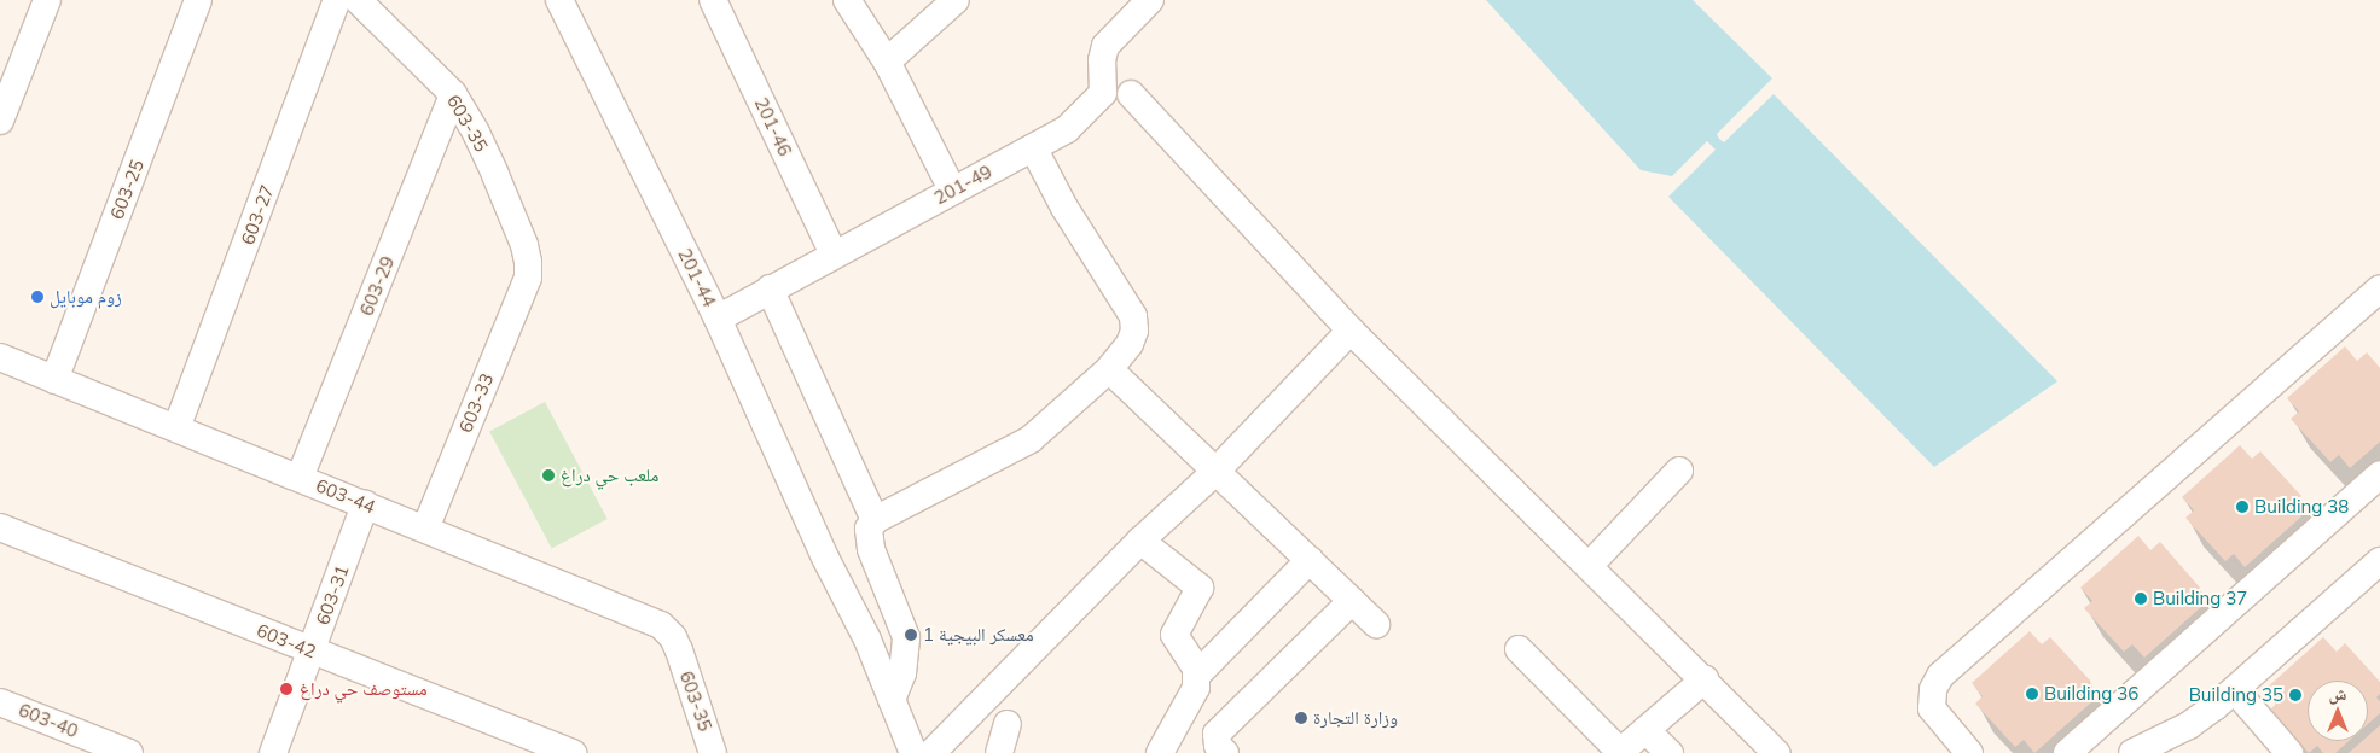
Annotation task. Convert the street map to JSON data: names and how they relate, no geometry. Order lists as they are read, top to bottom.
{
  "streets": {
    "street": [
      "603-35",
      "201-46",
      "201-49",
      "603-25",
      "603-27",
      "201-44",
      "603-29",
      "603-33",
      "603-44",
      "603-31",
      "603-42",
      "603-40"
    ]
  },
  "crossings": [
    ["603-35", "603-29"],
    ["603-35", "603-33"],
    ["603-35", "603-44"],
    ["201-46", "201-49"],
    ["201-49", "201-44"],
    ["603-25", "603-44"],
    ["603-27", "603-44"],
    ["603-29", "603-44"],
    ["603-33", "603-44"],
    ["603-44", "603-31"],
    ["603-31", "603-42"]
  ],
  "places": [
    "زوم موبايل",
    "ملعب حي دراغ",
    "Building 38",
    "Building 37",
    "معسكر البيجية 1",
    "مستوصف حي دراغ",
    "Building 36",
    "Building 35",
    "وزارة التجارة"
  ],
  "north": "top"
}
